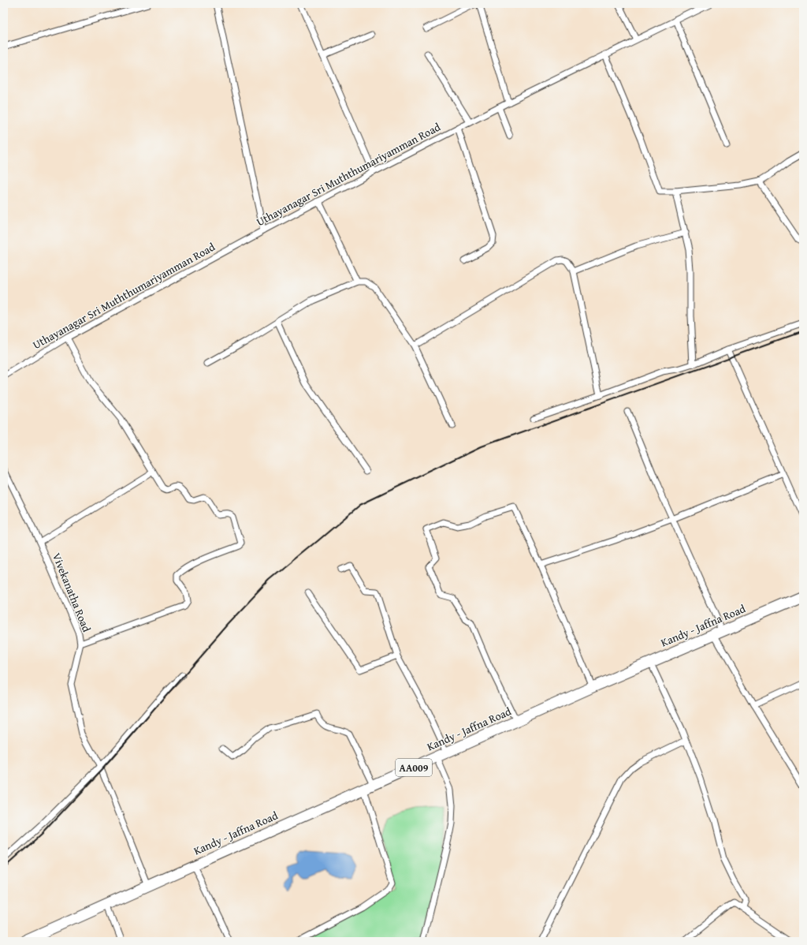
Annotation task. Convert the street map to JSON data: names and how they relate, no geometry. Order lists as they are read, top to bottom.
{
  "streets": {
    "highway": ["Kandy - Jaffna Road", "AA009"],
    "street": ["Uthayanagar Sri Muththumariyamman Road", "Vivekanatha Road"]
  },
  "crossings": [
    ["Vivekanatha Road", "Kandy - Jaffna Road"]
  ]
}
